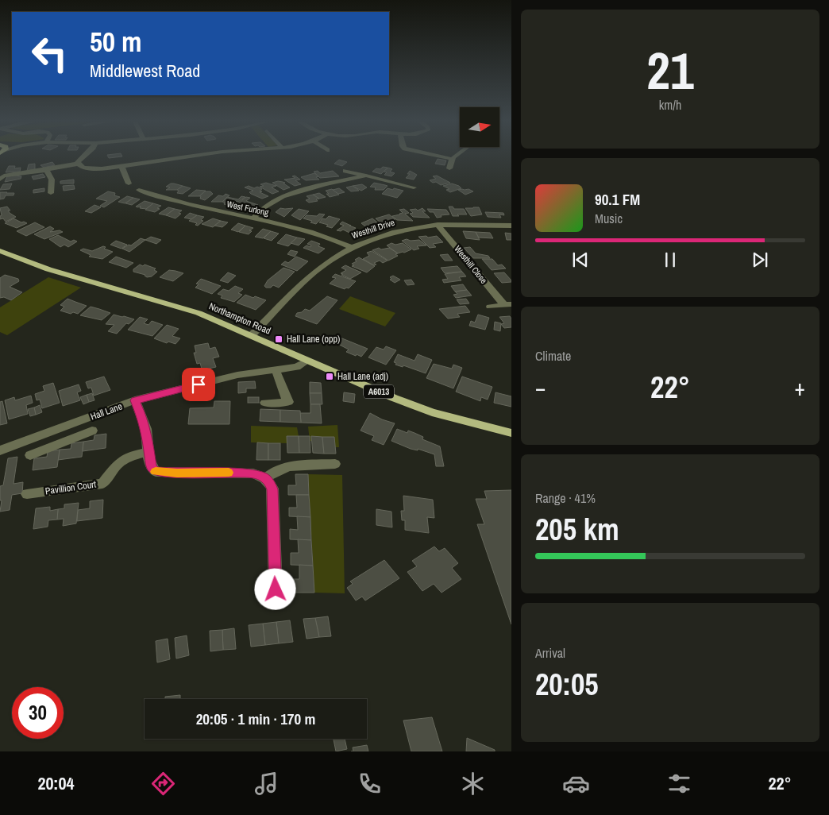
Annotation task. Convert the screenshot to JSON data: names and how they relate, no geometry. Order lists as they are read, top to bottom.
{
  "streets": {
    "main road": ["Northampton Road", "A6013"],
    "street": [
      "West Furlong",
      "Westhill Drive",
      "Westhill Close",
      "Hall Lane",
      "Pavillion Court"
    ]
  },
  "crossings": [
    ["West Furlong", "Westhill Drive"],
    ["Westhill Drive", "Westhill Close"],
    ["Westhill Drive", "Northampton Road"],
    ["Northampton Road", "Hall Lane"]
  ],
  "places": {
    "transit": ["Hall Lane (opp)", "Hall Lane (adj)"]
  },
  "north": "right",
  "page": {
    "tile": [
      ["21", "km/h"],
      "Climate",
      ["Range · 41%", "205 km"],
      ["Arrival", "20:05"]
    ],
    "turn": ["50 m", "Middlewest Road"],
    "song": ["90.1 FM", "Music"],
    "heat": ["−", "22°", "+"],
    "limit": "30",
    "trip": "20:05 · 1 min · 170 m",
    "tabs": ["20:04", "22°"]
  }
}
